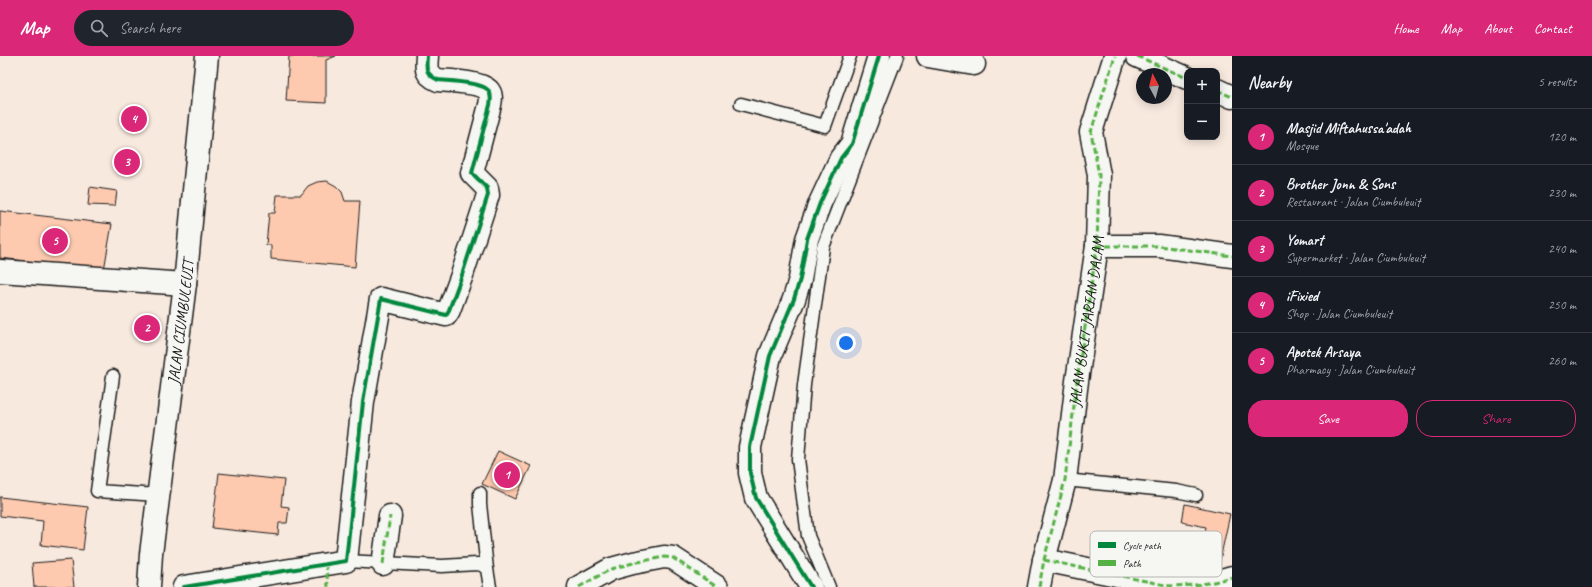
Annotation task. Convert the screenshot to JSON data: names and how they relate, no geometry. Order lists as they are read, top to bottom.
{
  "streets": {
    "street": ["JALAN BUKIT JARIAN DALAM", "JALAN CIUMBULEUIT"]
  },
  "legend": ["Cycle path", "Path"],
  "north": "top",
  "page": {
    "header": "Map",
    "search": "Search here",
    "nav": [
      "Home",
      "Map",
      "About",
      "Contact"
    ],
    "heading": ["Nearby", "5 results"],
    "map_buttons": ["+", "−"],
    "pins": [
      "4",
      "3",
      "5",
      "2",
      "1"
    ],
    "list": [
      {
        "mark": "1",
        "name": "Masjid Miftahussa'adah",
        "note": "Mosque",
        "value": "120 m"
      },
      {
        "mark": "2",
        "name": "Brother Jonn & Sons",
        "note": "Restaurant · Jalan Ciumbuleuit",
        "value": "230 m"
      },
      {
        "mark": "3",
        "name": "Yomart",
        "note": "Supermarket · Jalan Ciumbuleuit",
        "value": "240 m"
      },
      {
        "mark": "4",
        "name": "iFixied",
        "note": "Shop · Jalan Ciumbuleuit",
        "value": "250 m"
      },
      {
        "mark": "5",
        "name": "Apotek Arsaya",
        "note": "Pharmacy · Jalan Ciumbuleuit",
        "value": "260 m"
      }
    ],
    "buttons": ["Save", "Share"]
  }
}
